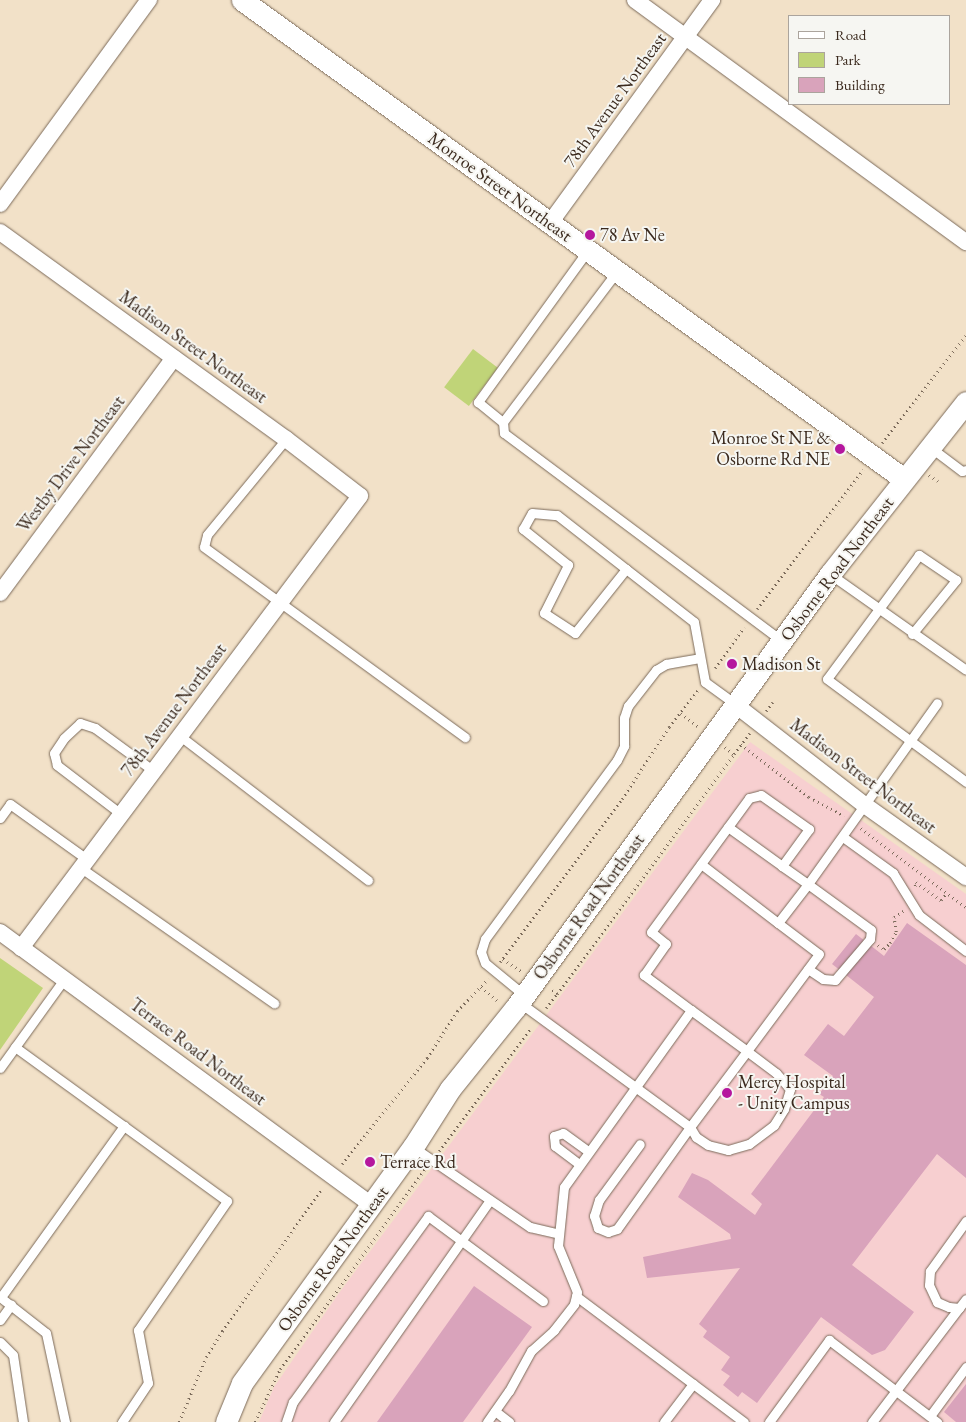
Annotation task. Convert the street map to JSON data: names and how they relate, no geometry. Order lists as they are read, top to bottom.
{
  "streets": {
    "street": [
      "78th Avenue Northeast",
      "Monroe Street Northeast",
      "Madison Street Northeast",
      "Westby Drive Northeast",
      "Osborne Road Northeast",
      "Terrace Road Northeast"
    ]
  },
  "crossings": [
    ["78th Avenue Northeast", "Monroe Street Northeast"],
    ["78th Avenue Northeast", "Madison Street Northeast"],
    ["78th Avenue Northeast", "Terrace Road Northeast"],
    ["Monroe Street Northeast", "Osborne Road Northeast"],
    ["Madison Street Northeast", "Westby Drive Northeast"],
    ["Madison Street Northeast", "Osborne Road Northeast"],
    ["Osborne Road Northeast", "Terrace Road Northeast"]
  ],
  "places": [
    "78 Av Ne",
    "Monroe St NE & Osborne Rd NE",
    "Madison St",
    "Mercy Hospital - Unity Campus",
    "Terrace Rd"
  ],
  "legend": ["Road", "Park", "Building"]
}
